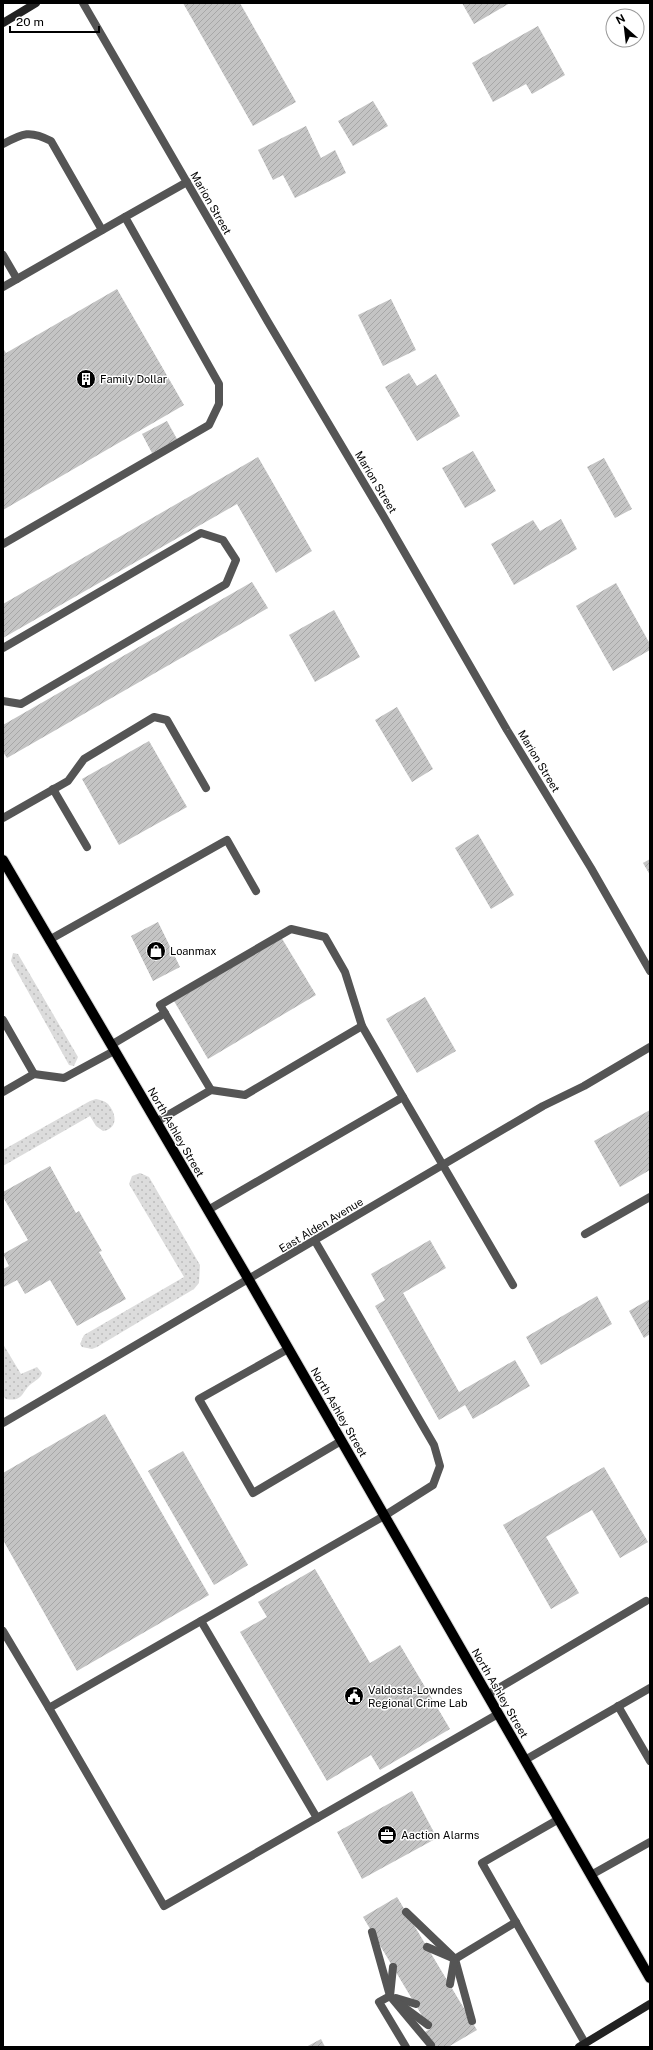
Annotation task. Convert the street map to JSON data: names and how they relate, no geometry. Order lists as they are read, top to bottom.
{
  "streets": {
    "main road": ["North Ashley Street"],
    "street": ["Marion Street", "East Alden Avenue"]
  },
  "crossings": [
    ["North Ashley Street", "East Alden Avenue"]
  ],
  "places": {
    "building": ["Family Dollar"],
    "shop": ["Loanmax"],
    "public building": ["Valdosta-Lowndes Regional Crime Lab"],
    "office": ["Aaction Alarms"]
  },
  "scale_bar": "20 m",
  "north": "top left"
}
